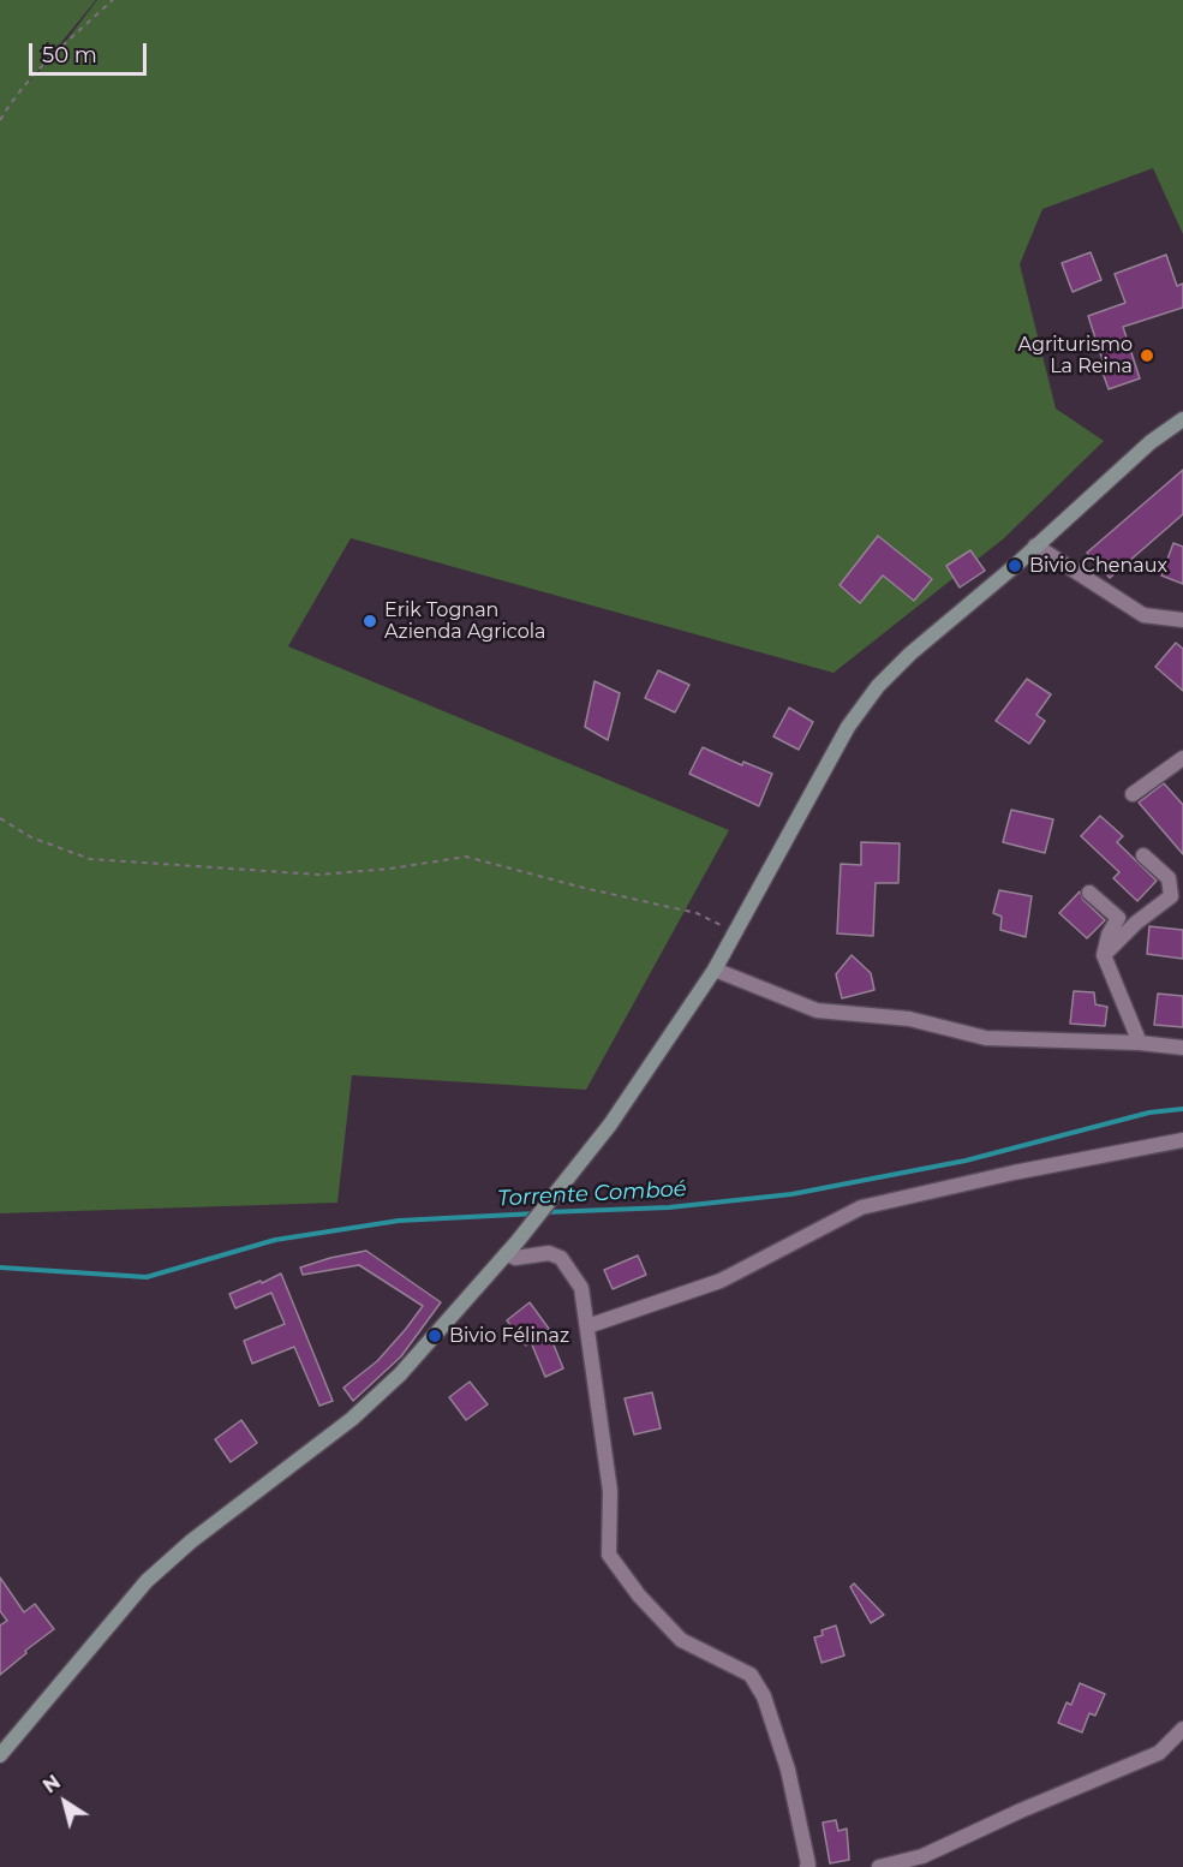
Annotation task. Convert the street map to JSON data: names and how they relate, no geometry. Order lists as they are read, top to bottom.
{
  "water": ["Torrente Comboé"],
  "places": [
    "Agriturismo La Reina",
    "Bivio Chenaux",
    "Erik Tognan Azienda Agricola",
    "Bivio Félinaz"
  ],
  "scale_bar": "50 m",
  "north": "top left"
}
